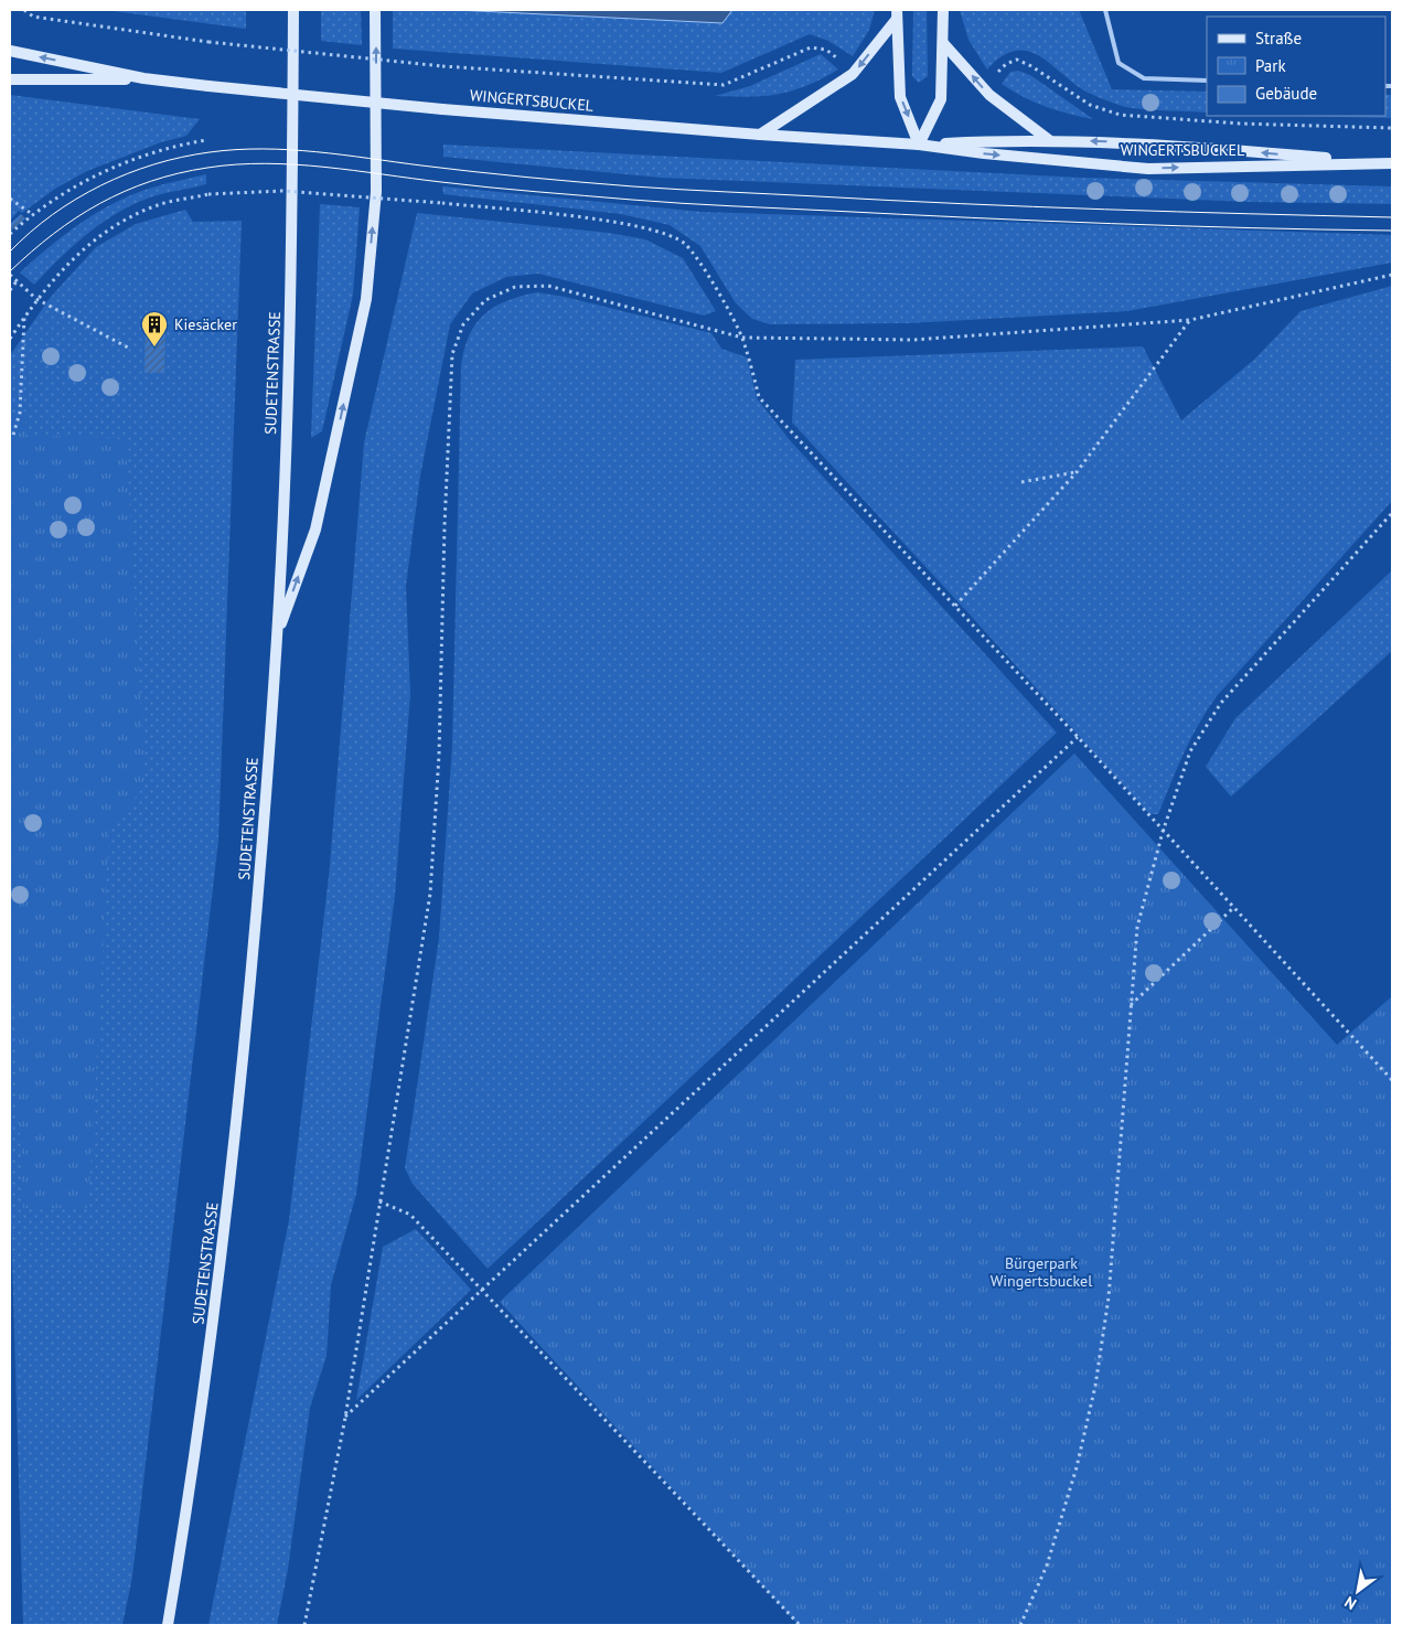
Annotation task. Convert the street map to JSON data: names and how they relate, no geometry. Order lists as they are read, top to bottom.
{
  "streets": {
    "main road": ["WINGERTSBUCKEL", "SUDETENSTRASSE"]
  },
  "parks": ["Bürgerpark Wingertsbuckel"],
  "places": {
    "building": ["Kiesäcker"]
  },
  "legend": ["Straße", "Park", "Gebäude"],
  "north": "bottom left"
}
